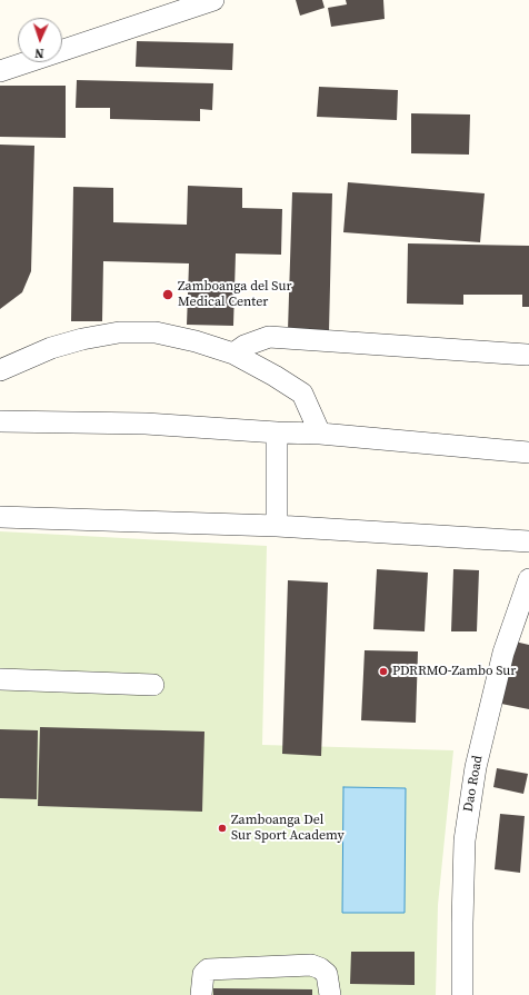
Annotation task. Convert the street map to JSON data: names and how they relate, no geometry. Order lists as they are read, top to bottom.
{
  "streets": {
    "street": ["Dao Road"]
  },
  "places": ["Zamboanga del Sur Medical Center", "PDRRMO-Zambo Sur", "Zamboanga Del Sur Sport Academy"],
  "north": "bottom"
}
